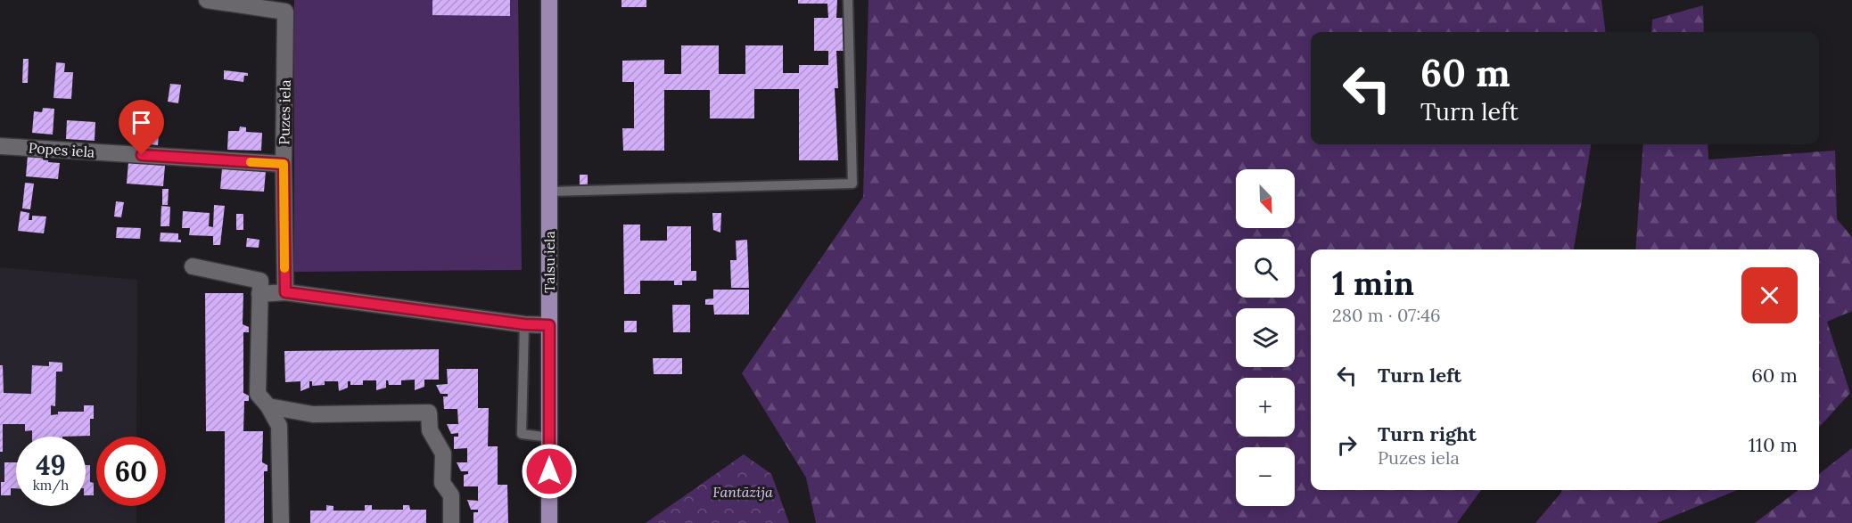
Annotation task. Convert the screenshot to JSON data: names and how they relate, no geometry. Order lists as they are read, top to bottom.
{
  "streets": {
    "main road": ["Talsu iela"],
    "street": ["Puzes iela", "Popes iela"]
  },
  "crossings": [
    ["Puzes iela", "Popes iela"]
  ],
  "parks": ["Fantāzija"],
  "north": "bottom right",
  "page": {
    "turn": ["60 m", "Turn left"],
    "map_buttons": ["+", "−"],
    "heading": ["1 min", "280 m · 07:46"],
    "list": [
      {
        "name": "Turn left",
        "value": "60 m"
      },
      {
        "name": "Turn right",
        "note": "Puzes iela",
        "value": "110 m"
      }
    ],
    "speed": "49 km/h",
    "limit": "60"
  }
}
